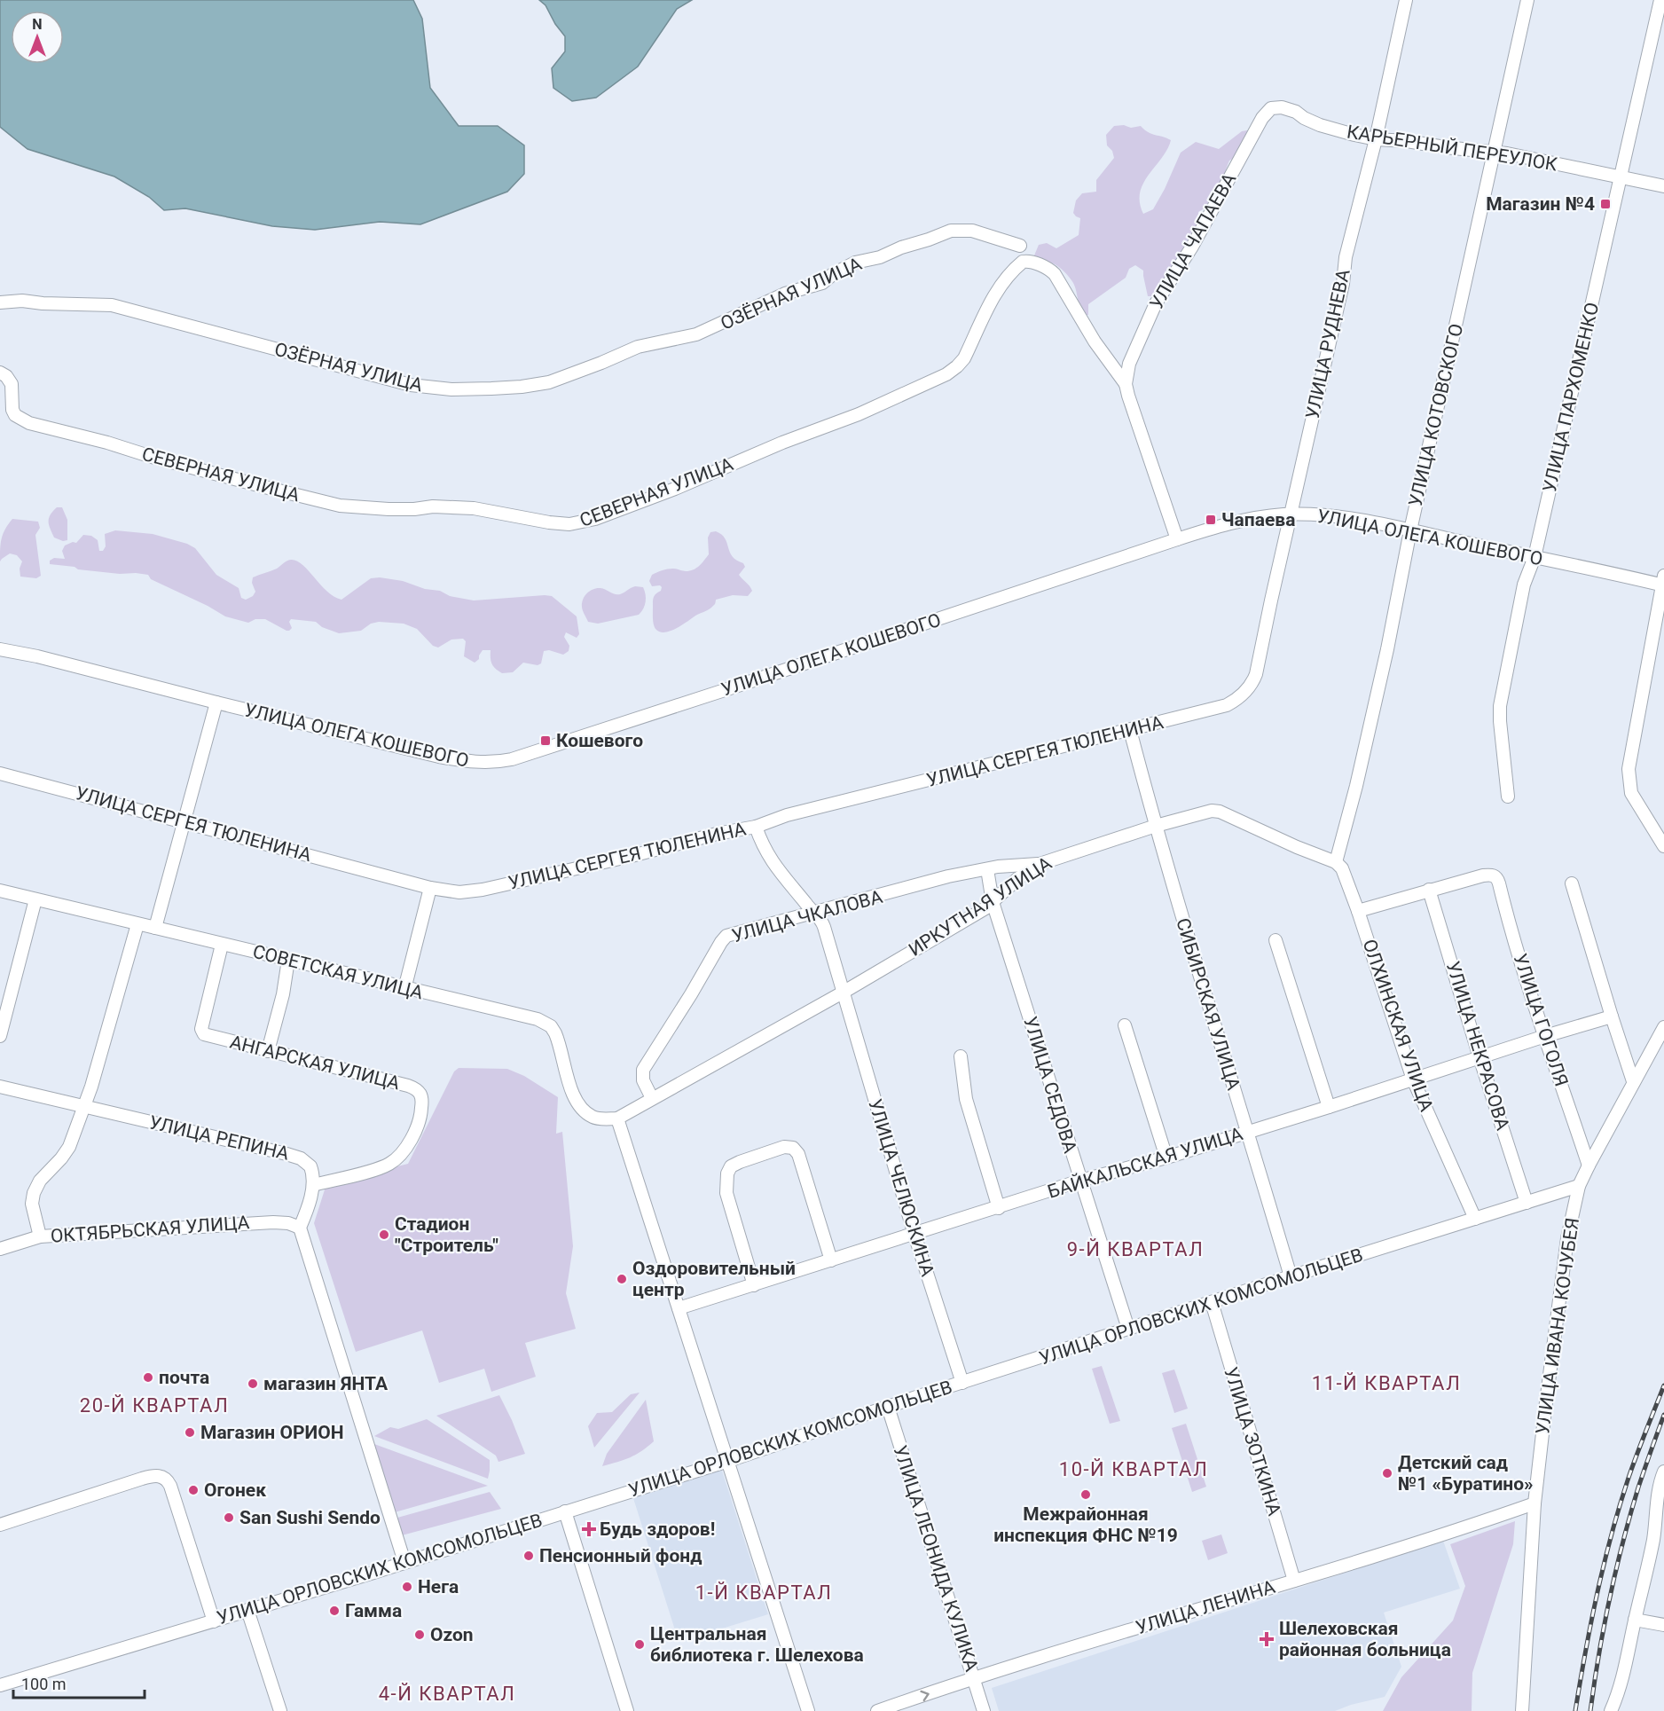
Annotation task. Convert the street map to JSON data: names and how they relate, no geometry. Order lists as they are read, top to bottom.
{
  "streets": {
    "street": [
      "КАРЬЕРНЫЙ ПЕРЕУЛОК",
      "УЛИЦА ЧАПАЕВА",
      "ОЗЁРНАЯ УЛИЦА",
      "УЛИЦА РУДНЕВА",
      "УЛИЦА ПАРХОМЕНКО",
      "УЛИЦА КОТОВСКОГО",
      "СЕВЕРНАЯ УЛИЦА",
      "УЛИЦА ОЛЕГА КОШЕВОГО",
      "УЛИЦА СЕРГЕЯ ТЮЛЕНИНА",
      "ИРКУТНАЯ УЛИЦА",
      "УЛИЦА ЧКАЛОВА",
      "СОВЕТСКАЯ УЛИЦА",
      "СИБИРСКАЯ УЛИЦА",
      "УЛИЦА ГОГОЛЯ",
      "ОЛХИНСКАЯ УЛИЦА",
      "УЛИЦА НЕКРАСОВА",
      "АНГАРСКАЯ УЛИЦА",
      "УЛИЦА СЕДОВА",
      "УЛИЦА РЕПИНА",
      "БАЙКАЛЬСКАЯ УЛИЦА",
      "УЛИЦА ЧЕЛЮСКИНА",
      "ОКТЯБРЬСКАЯ УЛИЦА",
      "УЛИЦА ОРЛОВСКИХ КОМСОМОЛЬЦЕВ",
      "УЛИЦА ИВАНА КОЧУБЕЯ",
      "УЛИЦА ЗОТКИНА",
      "УЛИЦА ЛЕОНИДА КУЛИКА",
      "УЛИЦА ЛЕНИНА"
    ]
  },
  "crossings": [
    ["КАРЬЕРНЫЙ ПЕРЕУЛОК", "УЛИЦА ЧАПАЕВА"],
    ["КАРЬЕРНЫЙ ПЕРЕУЛОК", "УЛИЦА РУДНЕВА"],
    ["КАРЬЕРНЫЙ ПЕРЕУЛОК", "УЛИЦА ПАРХОМЕНКО"],
    ["КАРЬЕРНЫЙ ПЕРЕУЛОК", "УЛИЦА КОТОВСКОГО"],
    ["УЛИЦА ЧАПАЕВА", "СЕВЕРНАЯ УЛИЦА"],
    ["УЛИЦА ЧАПАЕВА", "УЛИЦА ОЛЕГА КОШЕВОГО"],
    ["УЛИЦА РУДНЕВА", "УЛИЦА ОЛЕГА КОШЕВОГО"],
    ["УЛИЦА РУДНЕВА", "УЛИЦА СЕРГЕЯ ТЮЛЕНИНА"],
    ["УЛИЦА ПАРХОМЕНКО", "УЛИЦА ОЛЕГА КОШЕВОГО"],
    ["УЛИЦА КОТОВСКОГО", "УЛИЦА ОЛЕГА КОШЕВОГО"],
    ["УЛИЦА КОТОВСКОГО", "ИРКУТНАЯ УЛИЦА"],
    ["УЛИЦА КОТОВСКОГО", "ОЛХИНСКАЯ УЛИЦА"],
    ["УЛИЦА СЕРГЕЯ ТЮЛЕНИНА", "СИБИРСКАЯ УЛИЦА"],
    ["УЛИЦА СЕРГЕЯ ТЮЛЕНИНА", "УЛИЦА ЧЕЛЮСКИНА"],
    ["ИРКУТНАЯ УЛИЦА", "УЛИЦА ЧКАЛОВА"],
    ["ИРКУТНАЯ УЛИЦА", "СОВЕТСКАЯ УЛИЦА"],
    ["ИРКУТНАЯ УЛИЦА", "СИБИРСКАЯ УЛИЦА"],
    ["ИРКУТНАЯ УЛИЦА", "ОЛХИНСКАЯ УЛИЦА"],
    ["ИРКУТНАЯ УЛИЦА", "УЛИЦА СЕДОВА"],
    ["ИРКУТНАЯ УЛИЦА", "УЛИЦА ЧЕЛЮСКИНА"],
    ["УЛИЦА ЧКАЛОВА", "УЛИЦА СЕДОВА"],
    ["УЛИЦА ЧКАЛОВА", "УЛИЦА ЧЕЛЮСКИНА"],
    ["СОВЕТСКАЯ УЛИЦА", "АНГАРСКАЯ УЛИЦА"],
    ["СИБИРСКАЯ УЛИЦА", "БАЙКАЛЬСКАЯ УЛИЦА"],
    ["СИБИРСКАЯ УЛИЦА", "УЛИЦА ОРЛОВСКИХ КОМСОМОЛЬЦЕВ"],
    ["УЛИЦА ГОГОЛЯ", "УЛИЦА НЕКРАСОВА"],
    ["УЛИЦА ГОГОЛЯ", "БАЙКАЛЬСКАЯ УЛИЦА"],
    ["УЛИЦА ГОГОЛЯ", "УЛИЦА ИВАНА КОЧУБЕЯ"],
    ["ОЛХИНСКАЯ УЛИЦА", "БАЙКАЛЬСКАЯ УЛИЦА"],
    ["ОЛХИНСКАЯ УЛИЦА", "УЛИЦА ОРЛОВСКИХ КОМСОМОЛЬЦЕВ"],
    ["УЛИЦА НЕКРАСОВА", "БАЙКАЛЬСКАЯ УЛИЦА"],
    ["УЛИЦА НЕКРАСОВА", "УЛИЦА ОРЛОВСКИХ КОМСОМОЛЬЦЕВ"],
    ["АНГАРСКАЯ УЛИЦА", "УЛИЦА РЕПИНА"],
    ["УЛИЦА СЕДОВА", "БАЙКАЛЬСКАЯ УЛИЦА"],
    ["УЛИЦА СЕДОВА", "УЛИЦА ОРЛОВСКИХ КОМСОМОЛЬЦЕВ"],
    ["БАЙКАЛЬСКАЯ УЛИЦА", "УЛИЦА ЧЕЛЮСКИНА"],
    ["УЛИЦА ЧЕЛЮСКИНА", "УЛИЦА ОРЛОВСКИХ КОМСОМОЛЬЦЕВ"],
    ["УЛИЦА ОРЛОВСКИХ КОМСОМОЛЬЦЕВ", "УЛИЦА ИВАНА КОЧУБЕЯ"],
    ["УЛИЦА ОРЛОВСКИХ КОМСОМОЛЬЦЕВ", "УЛИЦА ЗОТКИНА"],
    ["УЛИЦА ОРЛОВСКИХ КОМСОМОЛЬЦЕВ", "УЛИЦА ЛЕОНИДА КУЛИКА"],
    ["УЛИЦА ИВАНА КОЧУБЕЯ", "УЛИЦА ЛЕНИНА"],
    ["УЛИЦА ЗОТКИНА", "УЛИЦА ЛЕНИНА"],
    ["УЛИЦА ЛЕОНИДА КУЛИКА", "УЛИЦА ЛЕНИНА"]
  ],
  "districts": [
    "9-Й КВАРТАЛ",
    "11-Й КВАРТАЛ",
    "20-Й КВАРТАЛ",
    "10-Й КВАРТАЛ",
    "1-Й КВАРТАЛ",
    "4-Й КВАРТАЛ"
  ],
  "places": {
    "transit": ["Магазин №4", "Чапаева", "Кошевого"],
    "other": [
      "Стадион \"Строитель\"",
      "Оздоровительный центр",
      "почта",
      "магазин ЯНТА",
      "Магазин ОРИОН",
      "Детский сад №1 «Буратино»",
      "Огонек",
      "Межрайонная инспекция ФНС №19",
      "San Sushi Sendo",
      "Пенсионный фонд",
      "Нега",
      "Гамма",
      "Ozon",
      "Центральная библиотека г. Шелехова"
    ],
    "health": ["Будь здоров!", "Шелеховская районная больница"]
  },
  "scale_bar": "100 m",
  "north": "top"
}
